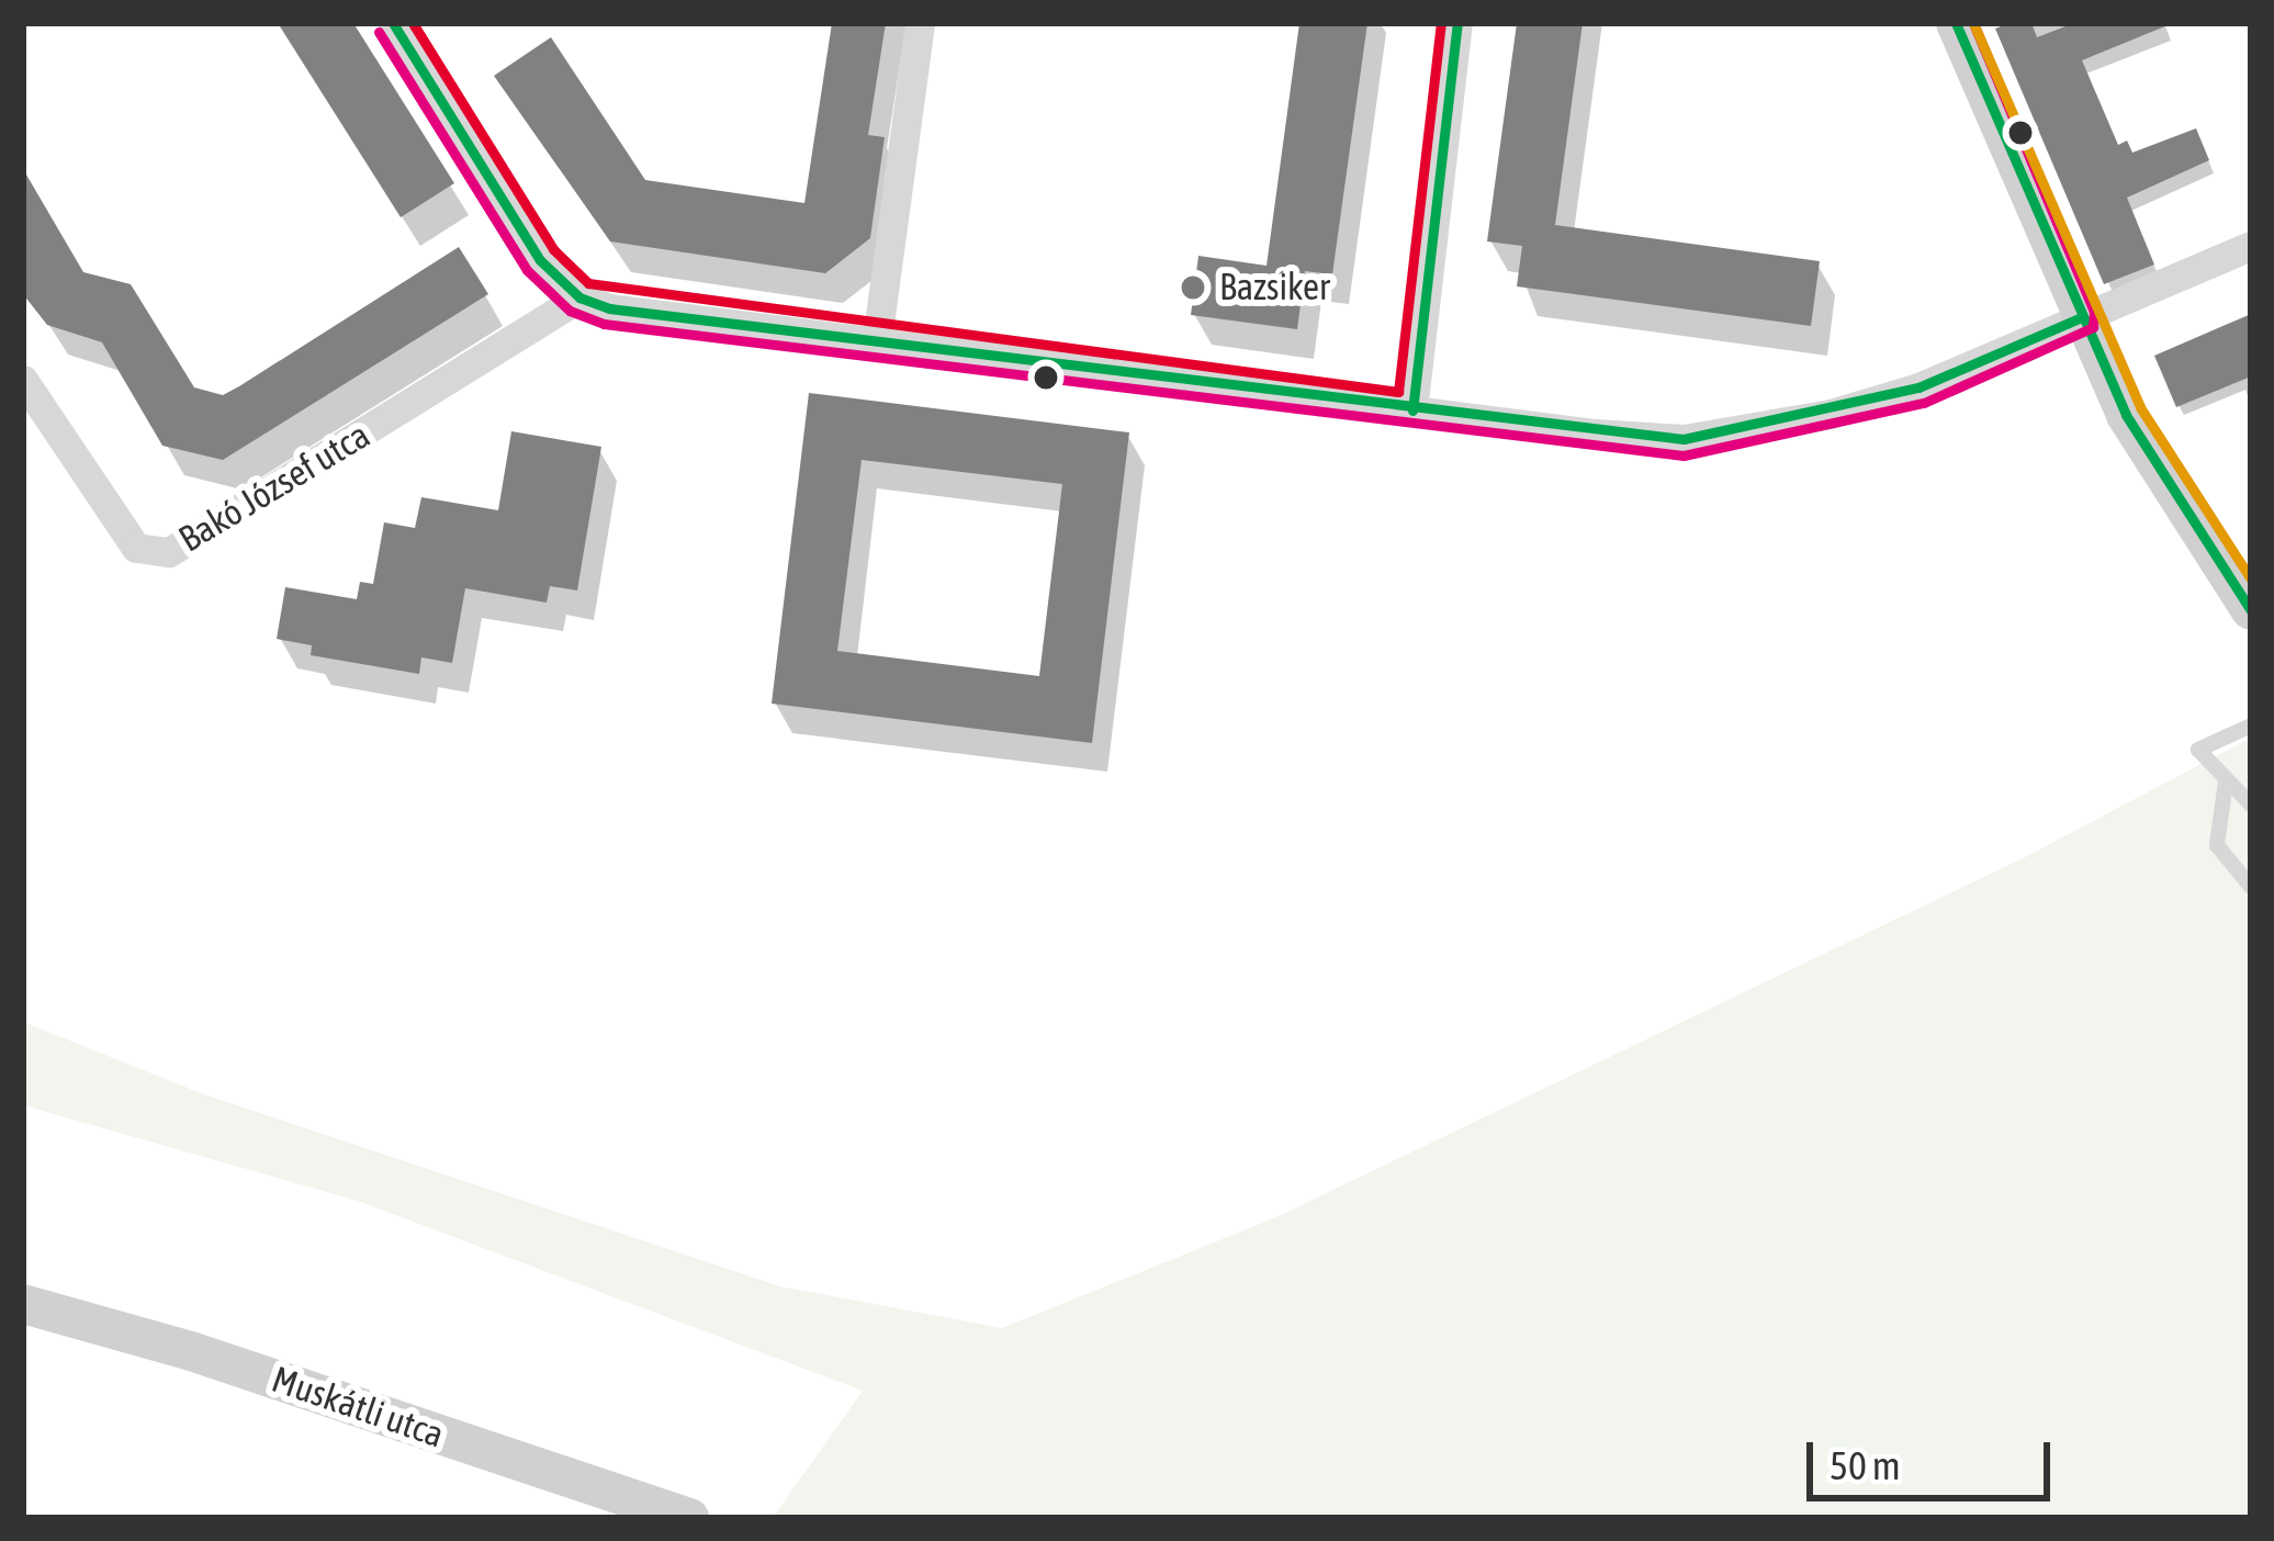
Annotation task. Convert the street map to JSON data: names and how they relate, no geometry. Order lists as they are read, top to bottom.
{
  "streets": {
    "main road": ["Muskátli utca"],
    "street": ["Bakó József utca"]
  },
  "places": ["Bazsiker"],
  "scale_bar": "50 m"
}
